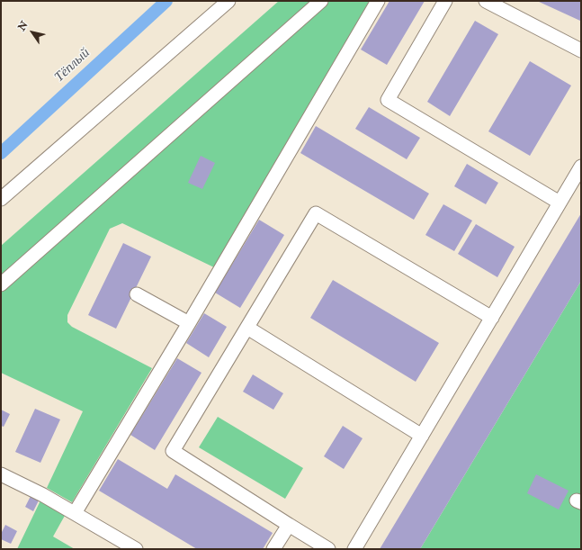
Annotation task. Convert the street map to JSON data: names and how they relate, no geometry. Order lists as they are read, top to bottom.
{
  "water": ["Тёплый"],
  "north": "top left"
}
